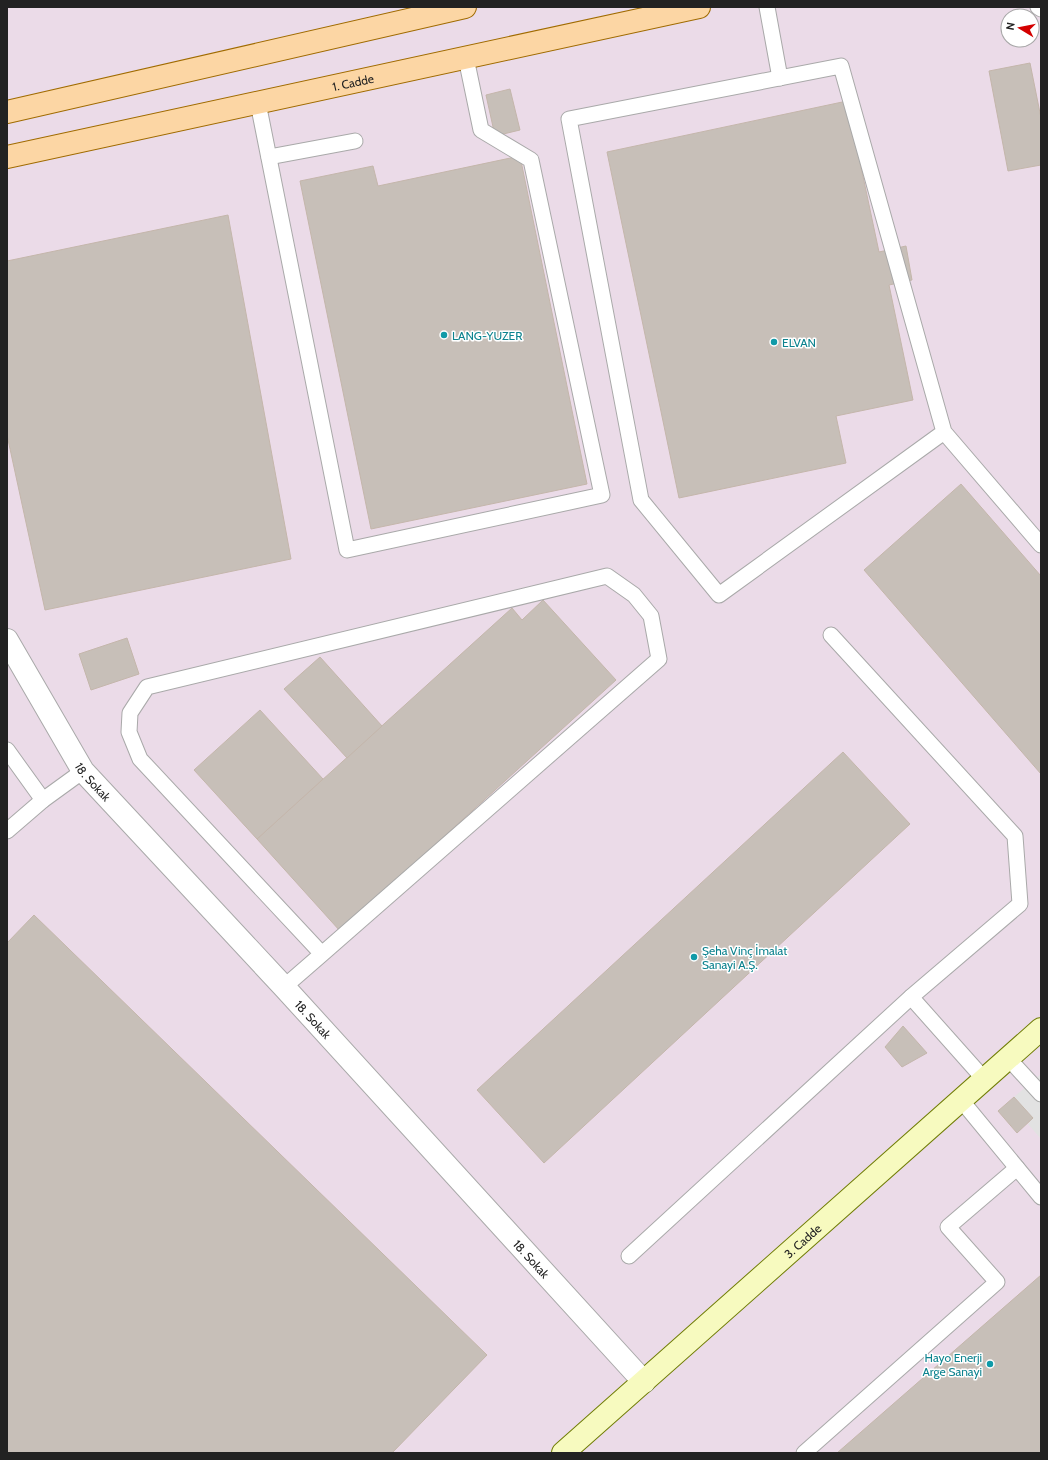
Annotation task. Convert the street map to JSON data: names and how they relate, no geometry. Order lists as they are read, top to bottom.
{
  "streets": {
    "main road": ["1. Cadde"],
    "street": ["18. Sokak", "3. Cadde"]
  },
  "crossings": [
    ["18. Sokak", "3. Cadde"]
  ],
  "places": [
    "LANG-YUZER",
    "ELVAN",
    "Şeha Vinç İmalat Sanayi A.Ş.",
    "Hayo Enerji Arge Sanayi"
  ],
  "north": "left"
}
